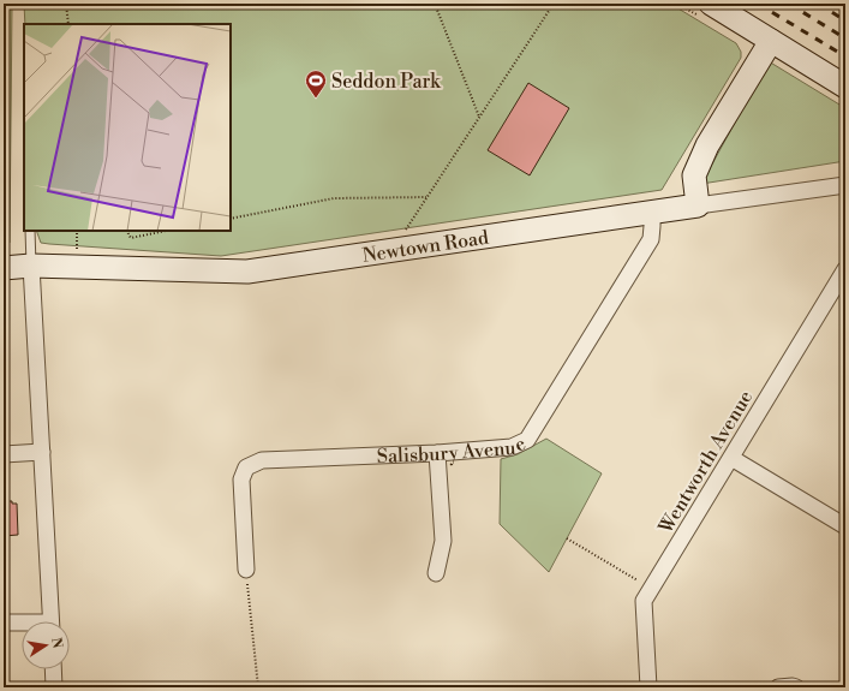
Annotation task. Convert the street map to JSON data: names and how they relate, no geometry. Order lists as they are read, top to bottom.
{
  "streets": {
    "street": ["Newtown Road", "Salisbury Avenue", "Wentworth Avenue"]
  },
  "crossings": [
    ["Newtown Road", "Salisbury Avenue"]
  ],
  "places": {
    "sports": ["Seddon Park"]
  },
  "north": "right"
}
